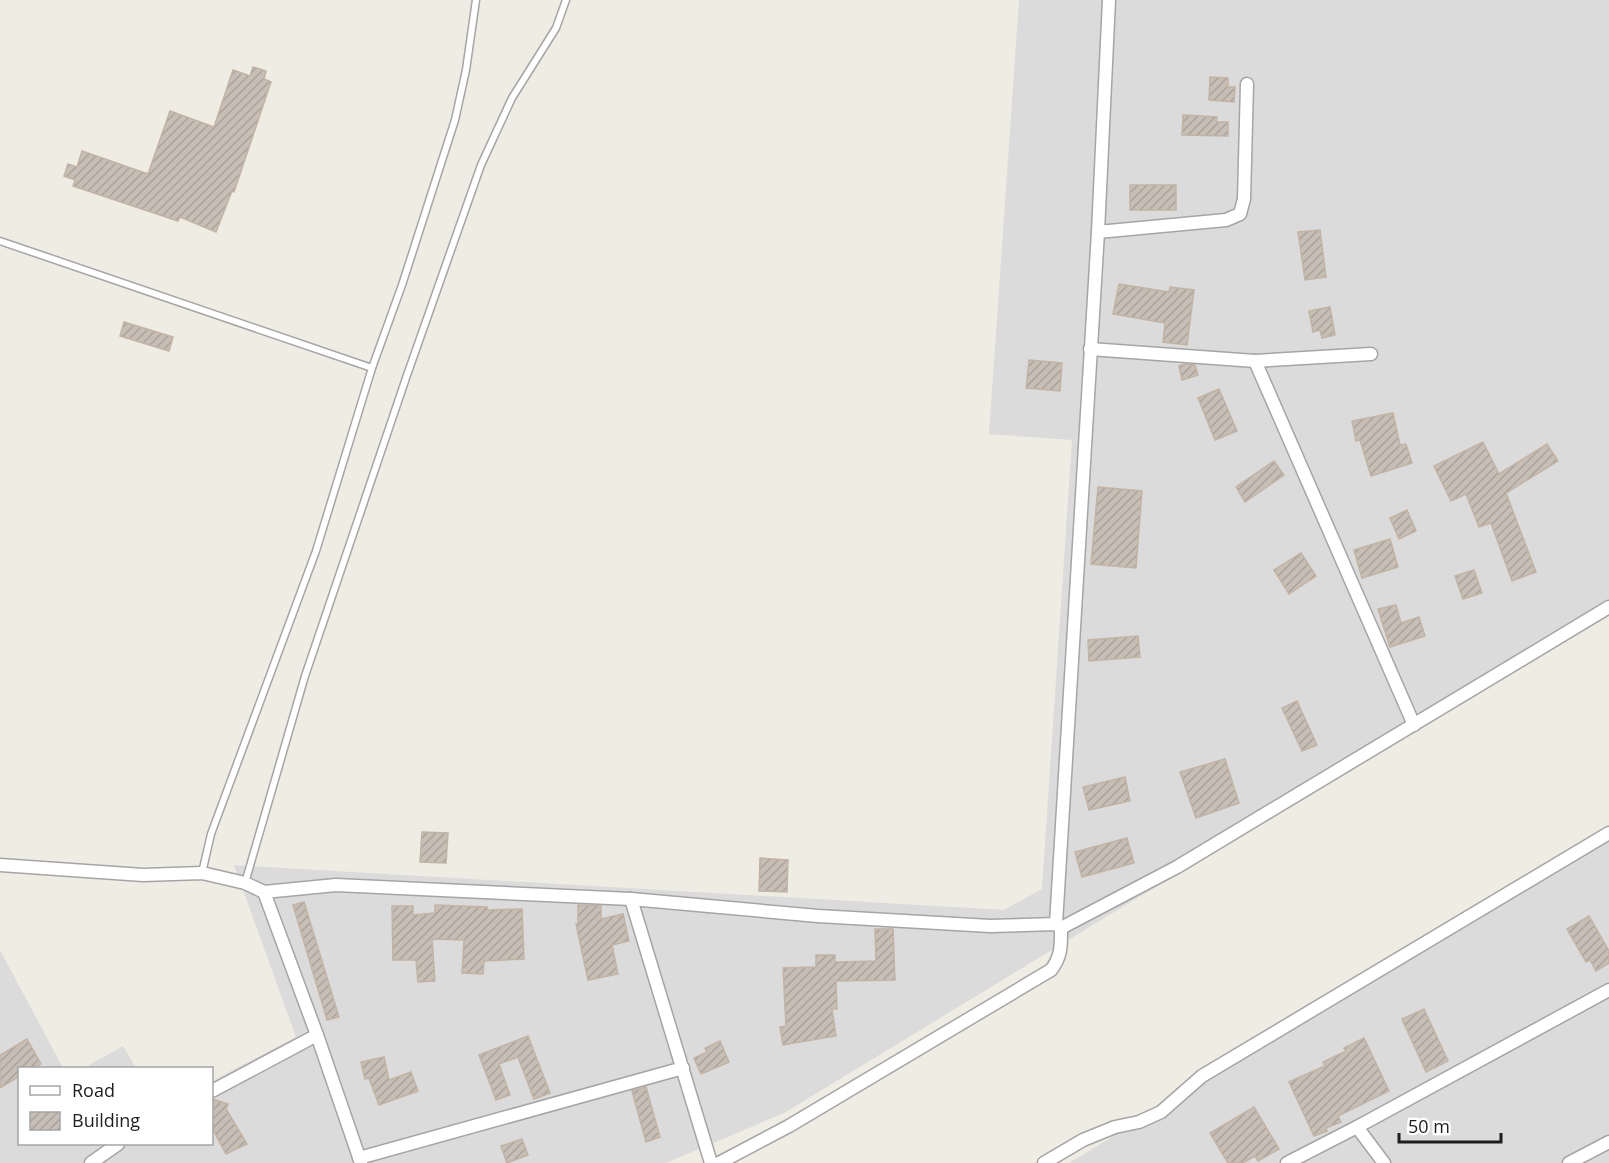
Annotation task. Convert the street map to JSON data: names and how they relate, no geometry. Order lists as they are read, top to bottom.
{
  "legend": ["Road", "Building"],
  "scale_bar": "50 m"
}
